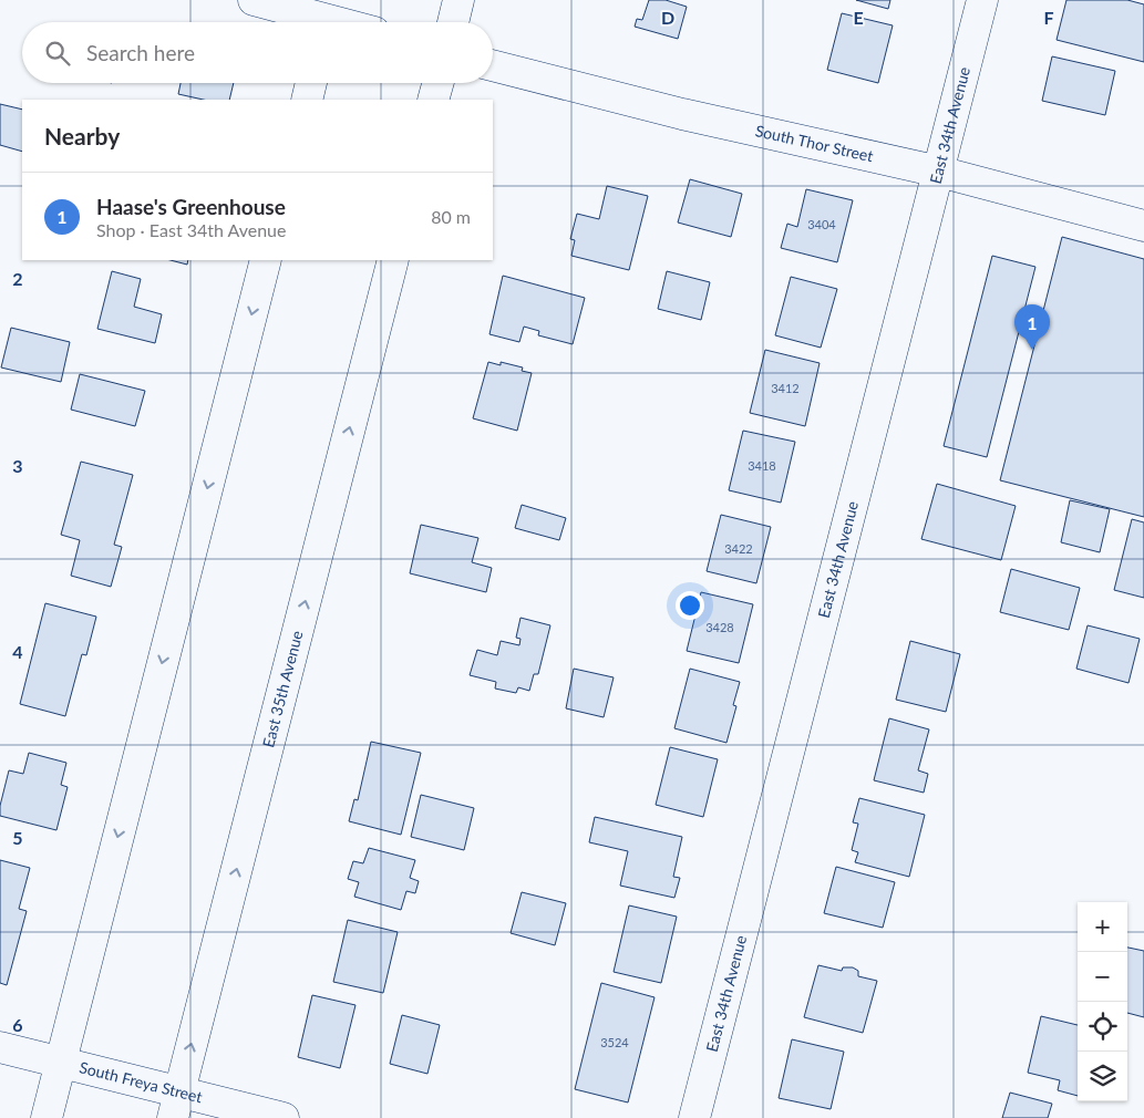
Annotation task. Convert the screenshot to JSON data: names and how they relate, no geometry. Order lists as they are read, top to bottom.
{
  "streets": {
    "street": [
      "East 34th Avenue",
      "South Thor Street",
      "East 35th Avenue",
      "South Freya Street"
    ]
  },
  "crossings": [
    ["East 34th Avenue", "South Thor Street"],
    ["East 35th Avenue", "South Freya Street"]
  ],
  "house_numbers": [
    "3404",
    "3412",
    "3418",
    "3422",
    "3428",
    "3524"
  ],
  "page": {
    "search": "Search here",
    "heading": "Nearby",
    "list": [
      {
        "mark": "1",
        "name": "Haase's Greenhouse",
        "note": "Shop · East 34th Avenue",
        "value": "80 m"
      }
    ],
    "pins": "1",
    "map_buttons": ["+", "−"]
  },
  "grid": {
    "columns": ["D", "E", "F"],
    "rows": [
      "2",
      "3",
      "4",
      "5",
      "6"
    ]
  }
}
